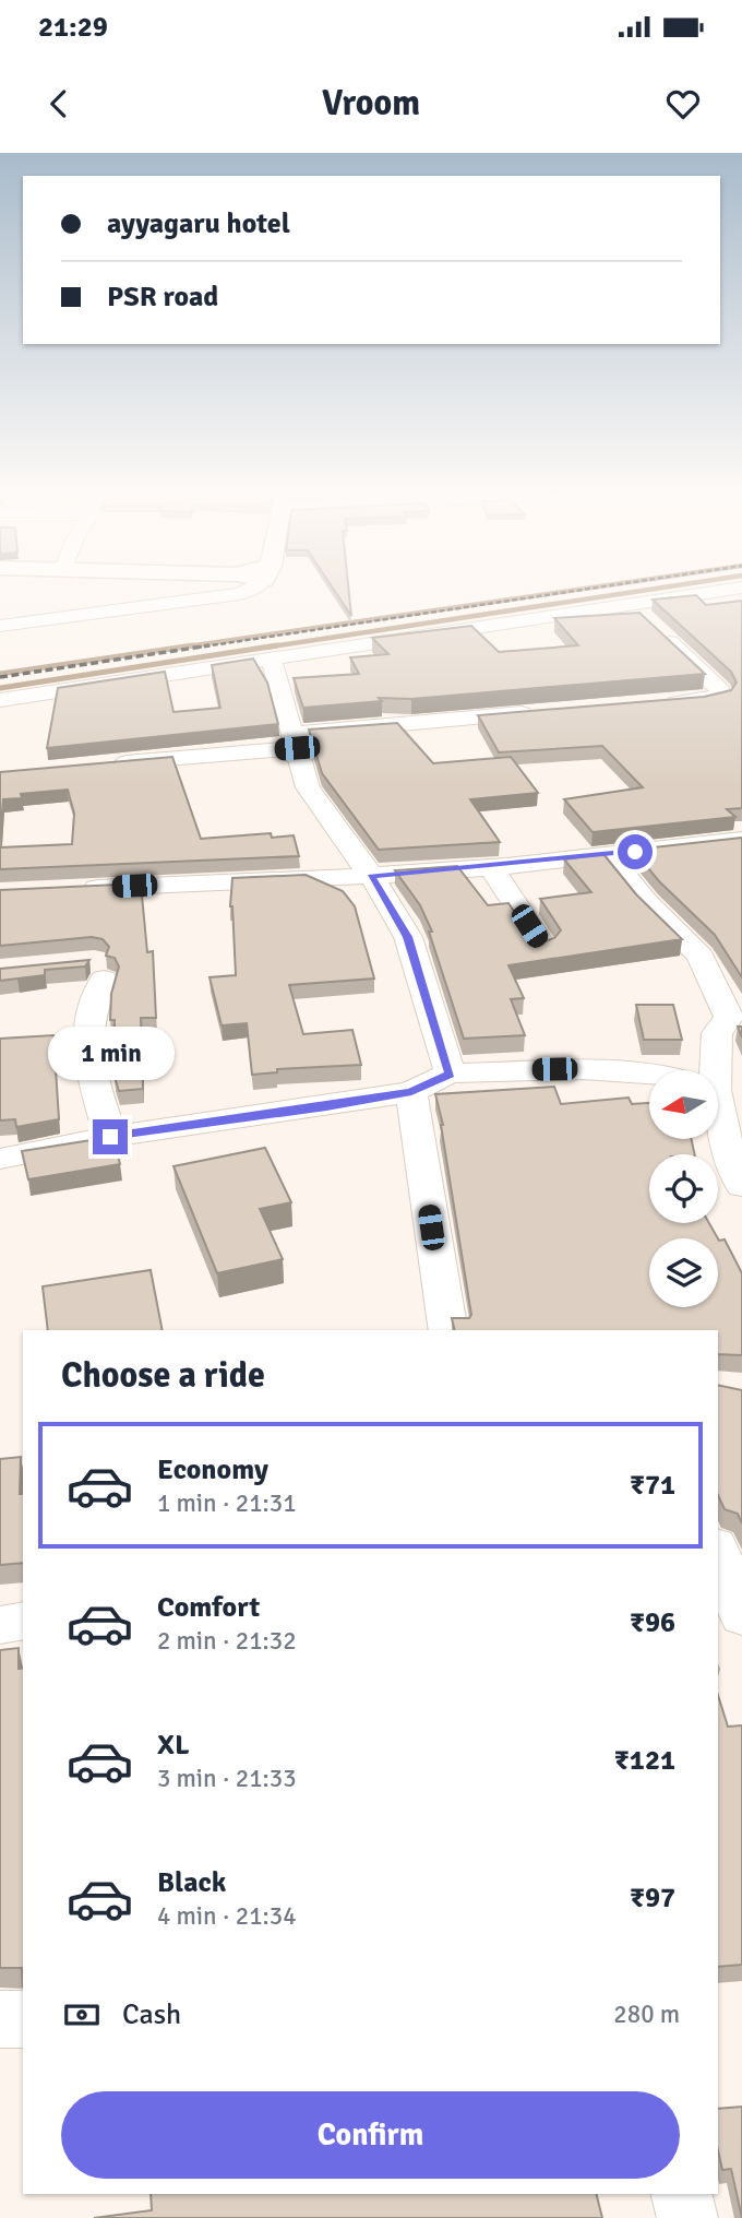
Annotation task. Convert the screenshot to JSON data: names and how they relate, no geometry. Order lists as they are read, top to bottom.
{
  "north": "left",
  "page": {
    "status": "21:29",
    "header": "Vroom",
    "banner": ["ayyagaru hotel", "PSR road"],
    "bubble": "1 min",
    "heading": "Choose a ride",
    "list": [
      {
        "name": "Economy",
        "note": "1 min · 21:31",
        "value": "₹71"
      },
      {
        "name": "Comfort",
        "note": "2 min · 21:32",
        "value": "₹96"
      },
      {
        "name": "XL",
        "note": "3 min · 21:33",
        "value": "₹121"
      },
      {
        "name": "Black",
        "note": "4 min · 21:34",
        "value": "₹97"
      }
    ],
    "pay": ["Cash", "280 m"],
    "buttons": "Confirm"
  }
}
